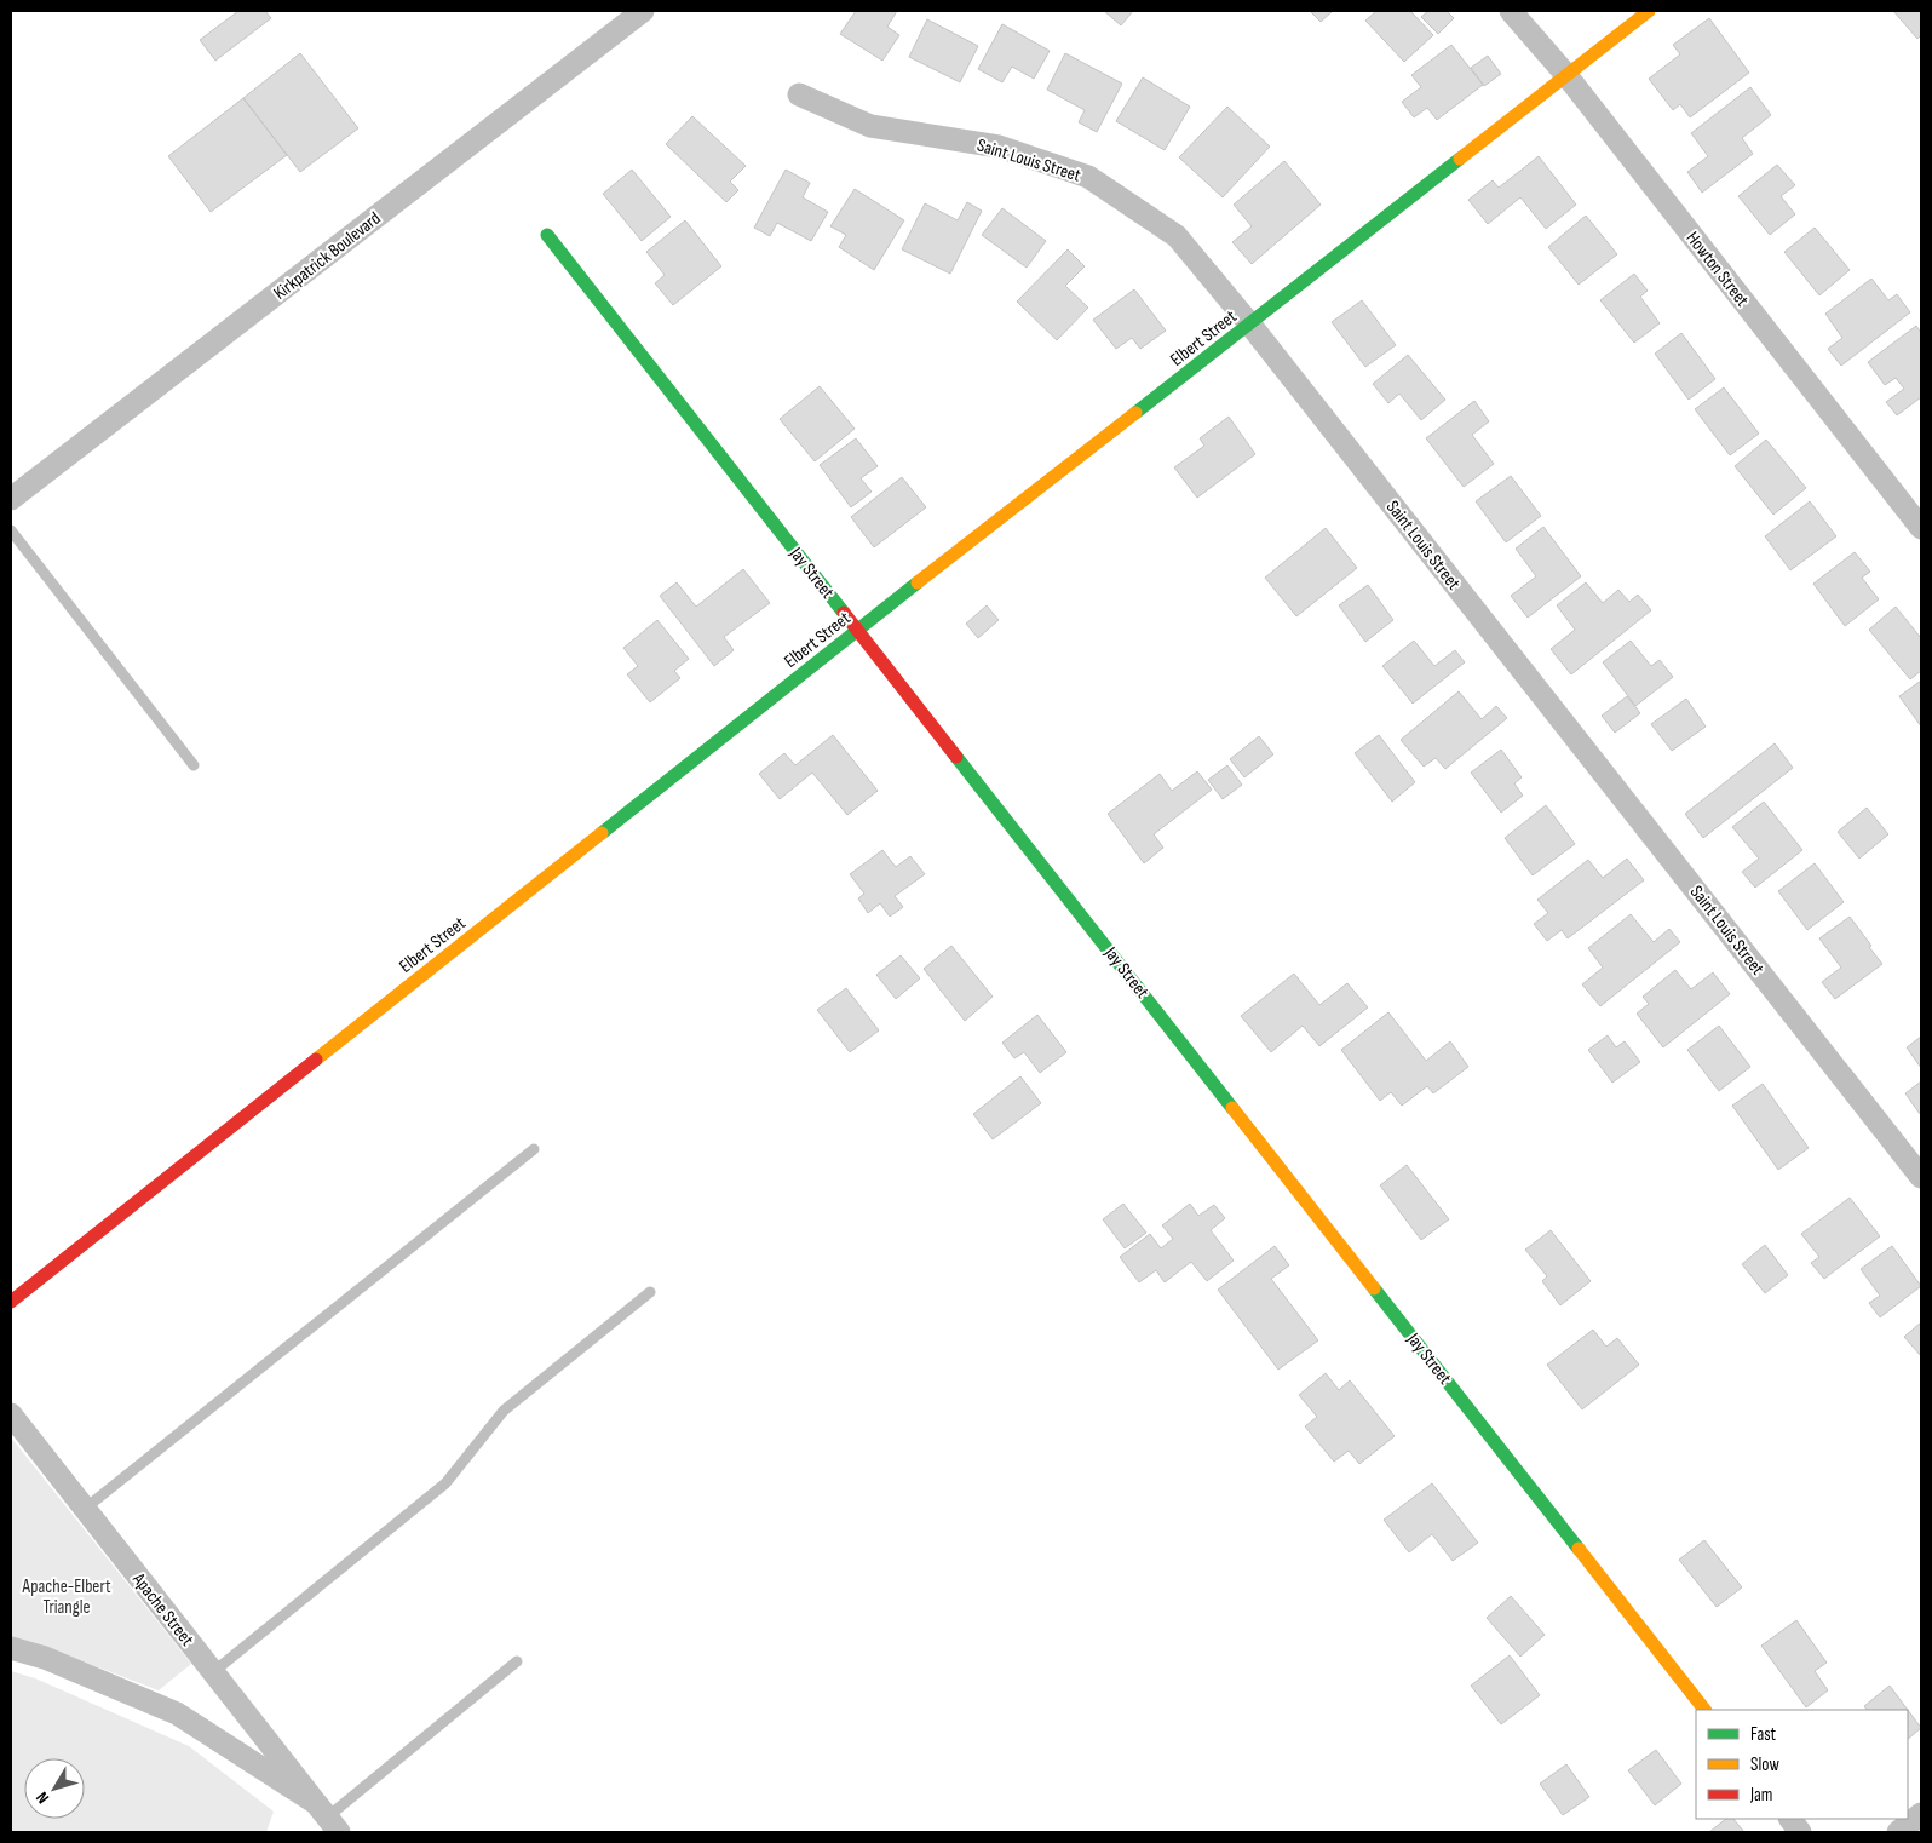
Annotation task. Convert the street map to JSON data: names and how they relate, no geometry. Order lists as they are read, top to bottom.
{
  "streets": {
    "street": [
      "Saint Louis Street",
      "Kirkpatrick Boulevard",
      "Howton Street",
      "Elbert Street",
      "Jay Street",
      "Apache Street"
    ]
  },
  "crossings": [
    ["Saint Louis Street", "Elbert Street"],
    ["Howton Street", "Elbert Street"],
    ["Elbert Street", "Jay Street"]
  ],
  "parks": ["Apache-Elbert Triangle"],
  "legend": ["Fast", "Slow", "Jam"],
  "north": "bottom left"
}
